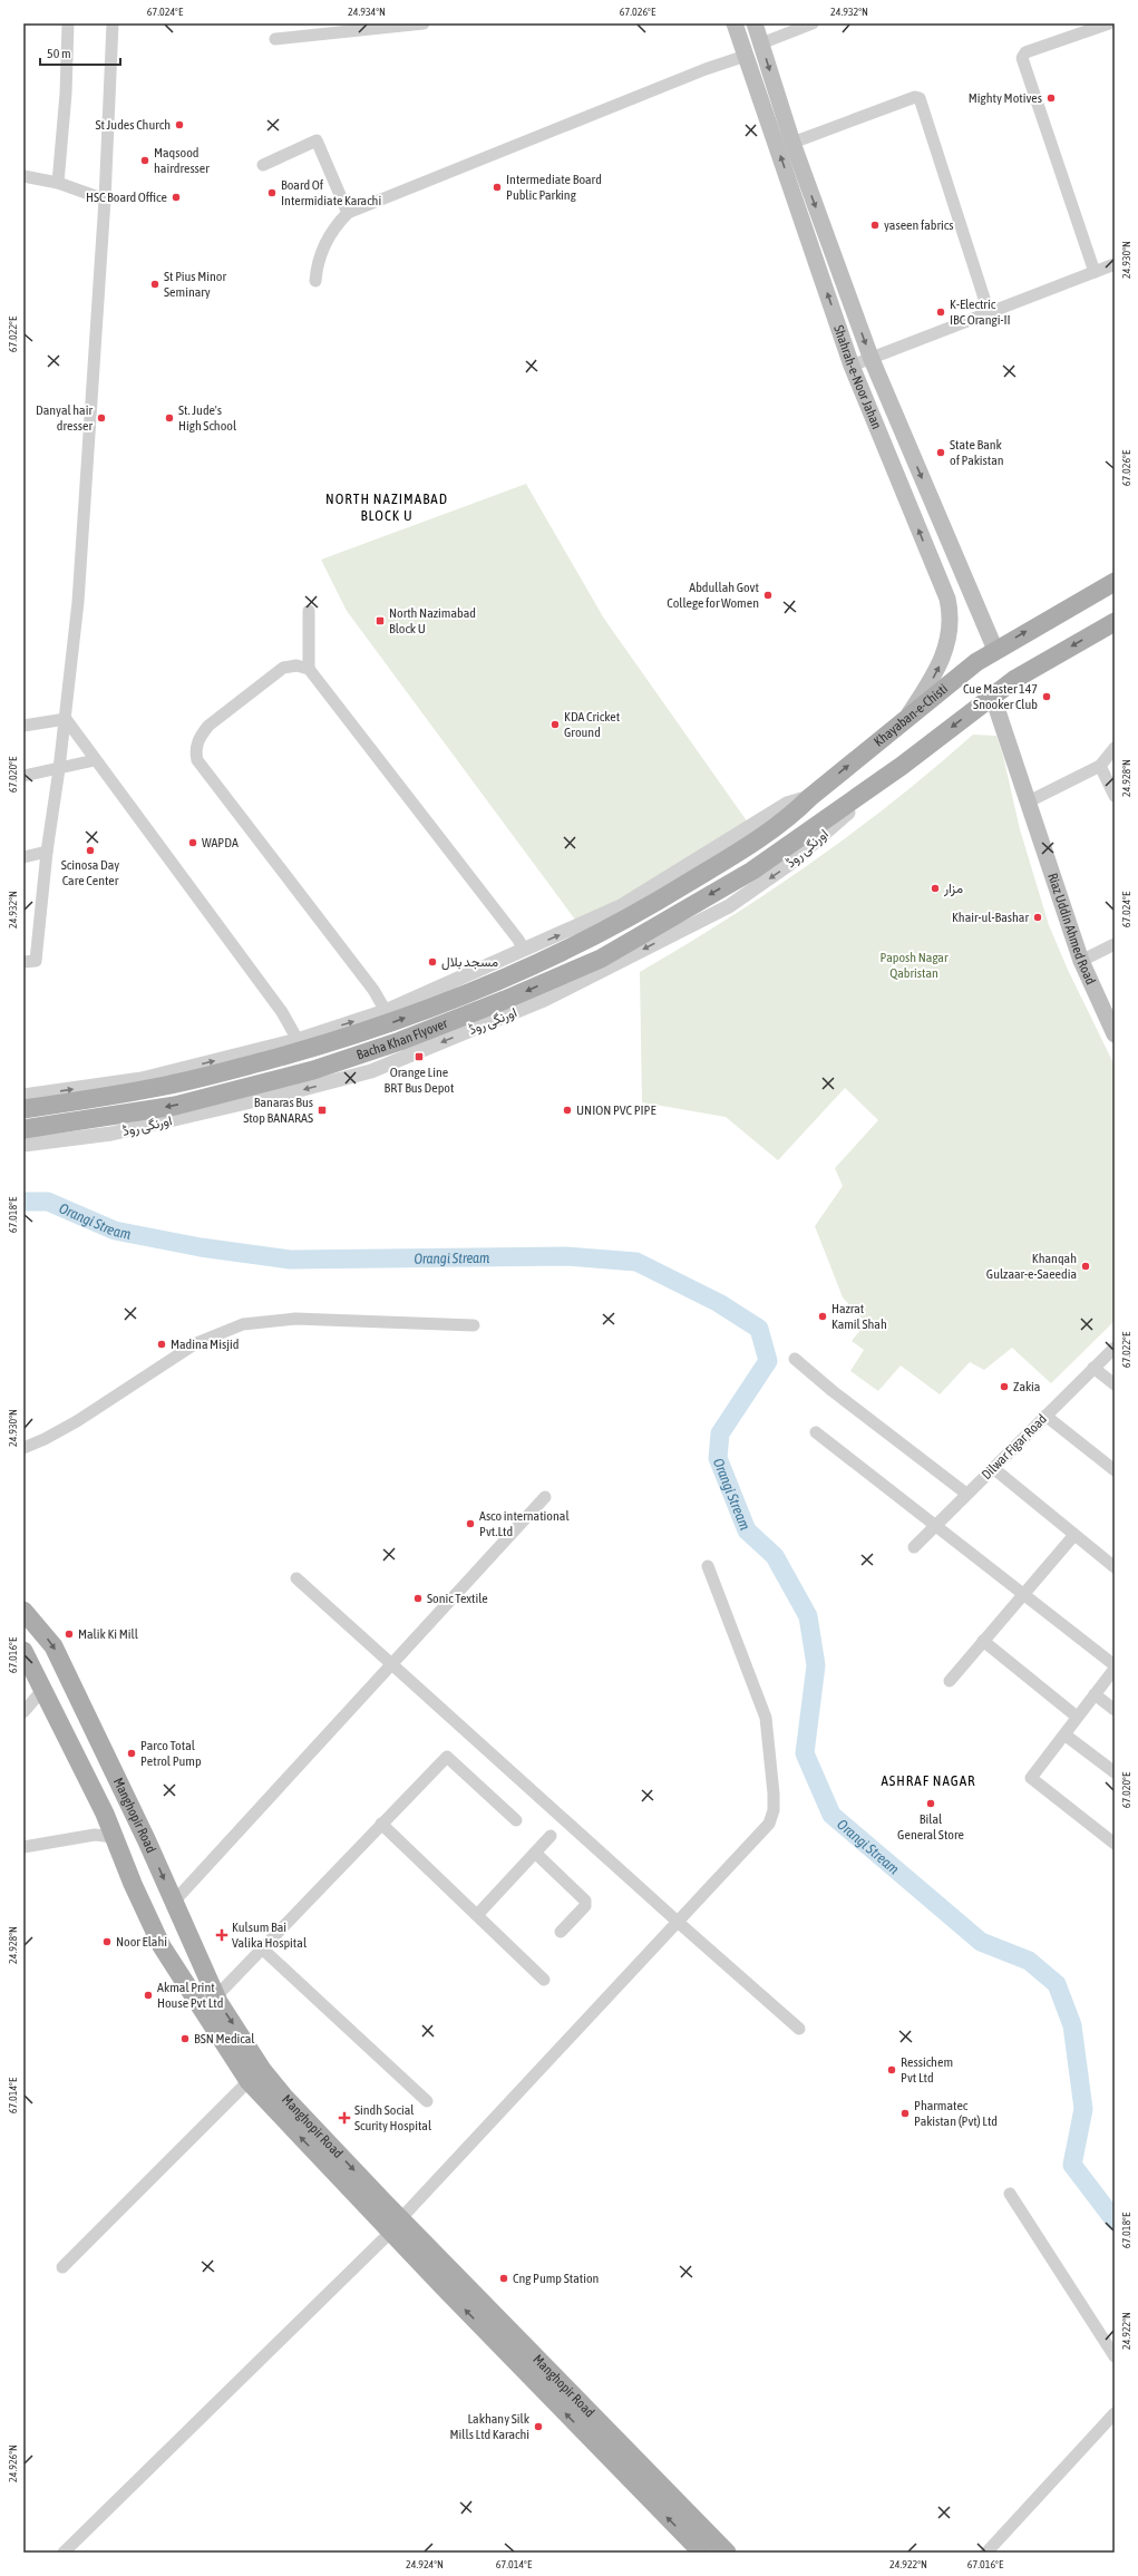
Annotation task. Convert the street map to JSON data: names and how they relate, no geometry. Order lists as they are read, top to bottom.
{
  "streets": {
    "main road": [
      "Shahrah-e-Noor Jahan",
      "Khayaban-e-Chisti",
      "Riaz Uddin Ahmed Road",
      "Bacha Khan Flyover",
      "Manghopir Road"
    ],
    "street": ["اورنگی روڈ", "Dilwar Figar Road"]
  },
  "crossings": [
    ["Shahrah-e-Noor Jahan", "Khayaban-e-Chisti"],
    ["Khayaban-e-Chisti", "Bacha Khan Flyover"],
    ["اورنگی روڈ", "Bacha Khan Flyover"]
  ],
  "districts": ["NORTH NAZIMABAD BLOCK U", "ASHRAF NAGAR"],
  "water": ["Orangi Stream"],
  "parks": ["Paposh Nagar Qabristan"],
  "places": {
    "other": [
      "Mighty Motives",
      "St Judes Church",
      "Maqsood hairdresser",
      "Intermediate Board Public Parking",
      "Board Of Intermidiate Karachi",
      "HSC Board Office",
      "yaseen fabrics",
      "St Pius Minor Seminary",
      "K-Electric IBC Orangi-II",
      "Danyal hair dresser",
      "St. Jude's High School",
      "State Bank of Pakistan",
      "Abdullah Govt College for Women",
      "Cue Master 147 Snooker Club",
      "KDA Cricket Ground",
      "WAPDA",
      "Scinosa Day Care Center",
      "مزار",
      "Khair-ul-Bashar",
      "مسجد بلال",
      "UNION PVC PIPE",
      "Khanqah Gulzaar-e-Saeedia",
      "Hazrat Kamil Shah",
      "Madina Misjid",
      "Zakia",
      "Asco international Pvt.Ltd",
      "Sonic Textile",
      "Malik Ki Mill",
      "Parco Total Petrol Pump",
      "Bilal General Store",
      "Noor Elahi",
      "Akmal Print House Pvt Ltd",
      "BSN Medical",
      "Ressichem Pvt Ltd",
      "Pharmatec Pakistan (Pvt) Ltd",
      "Cng Pump Station",
      "Lakhany Silk Mills Ltd Karachi"
    ],
    "transit": ["North Nazimabad Block U", "Orange Line BRT Bus Depot", "Banaras Bus Stop BANARAS"],
    "health": ["Kulsum Bai Valika Hospital", "Sindh Social Scurity Hospital"]
  },
  "scale_bar": "50 m",
  "coordinates": [
    "67.024°E",
    "24.934°N",
    "67.026°E",
    "24.932°N",
    "24.930°N",
    "67.022°E",
    "67.020°E",
    "24.928°N",
    "67.018°E",
    "67.016°E",
    "67.014°E",
    "24.922°N",
    "24.926°N",
    "24.924°N"
  ]
}
